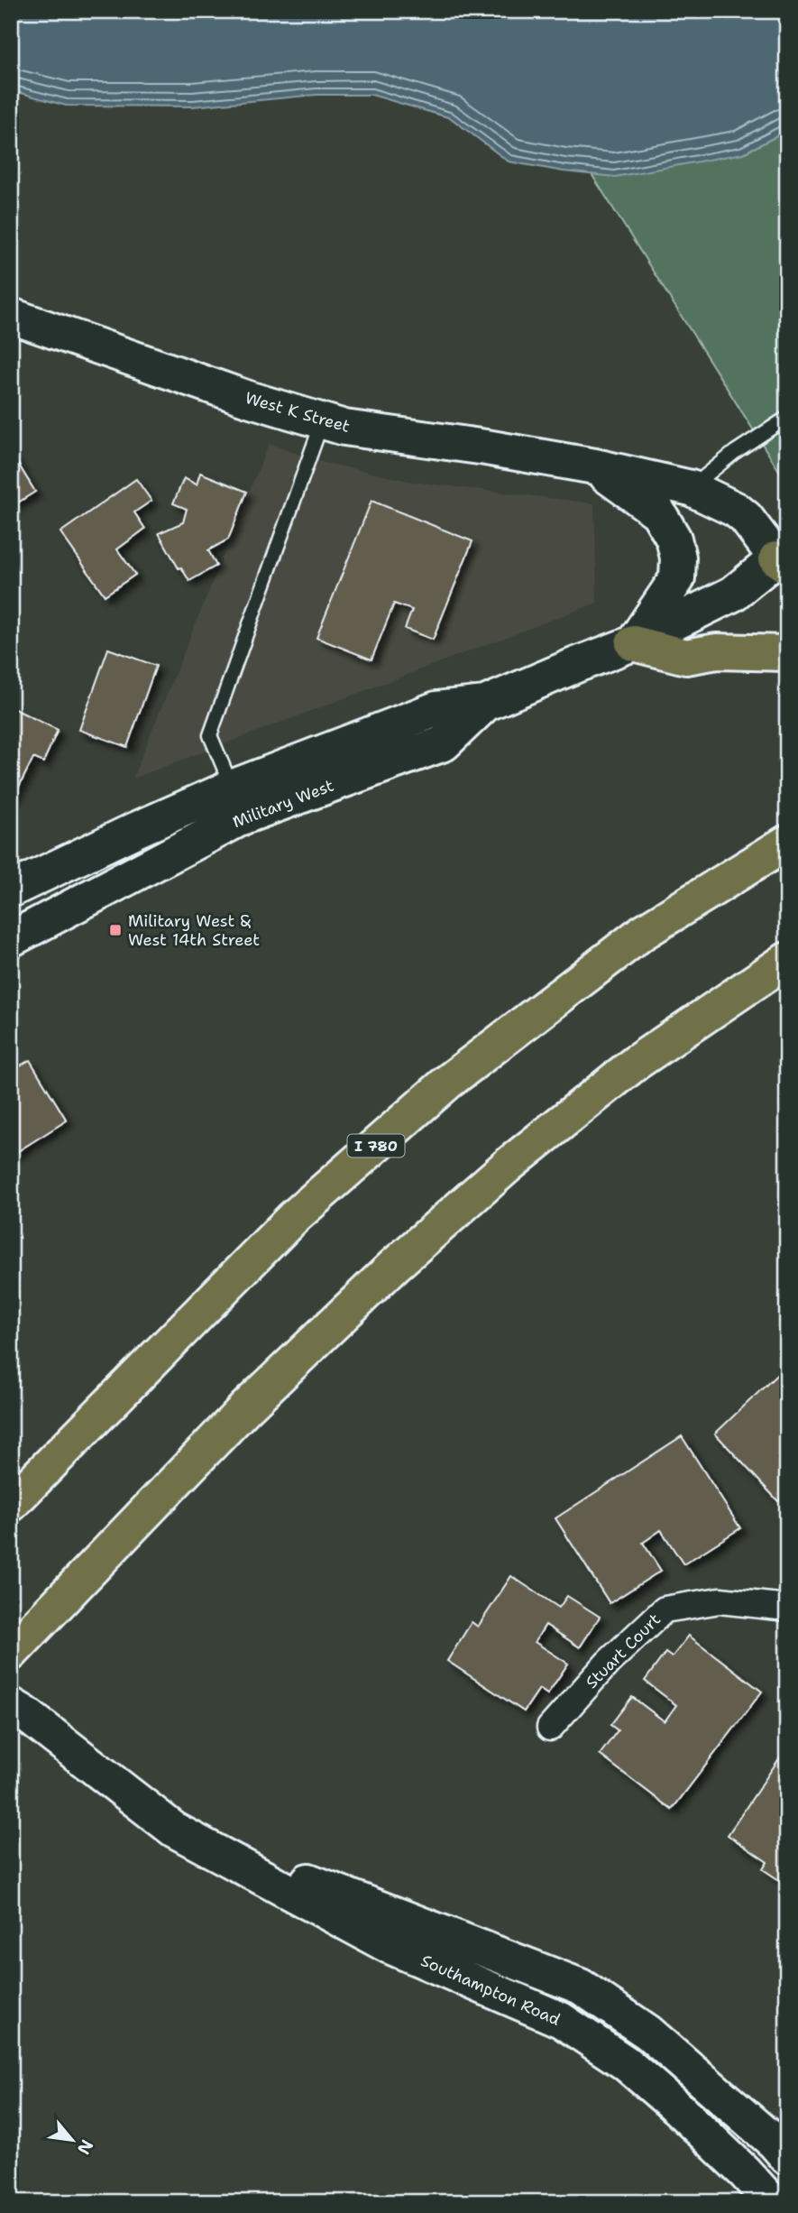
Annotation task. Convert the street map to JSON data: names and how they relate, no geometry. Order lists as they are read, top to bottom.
{
  "streets": {
    "highway": ["I 780"],
    "street": [
      "West K Street",
      "Military West",
      "Stuart Court",
      "Southampton Road"
    ]
  },
  "crossings": [
    ["West K Street", "Military West"]
  ],
  "places": {
    "transit": ["Military West & West 14th Street"]
  },
  "north": "bottom right"
}
